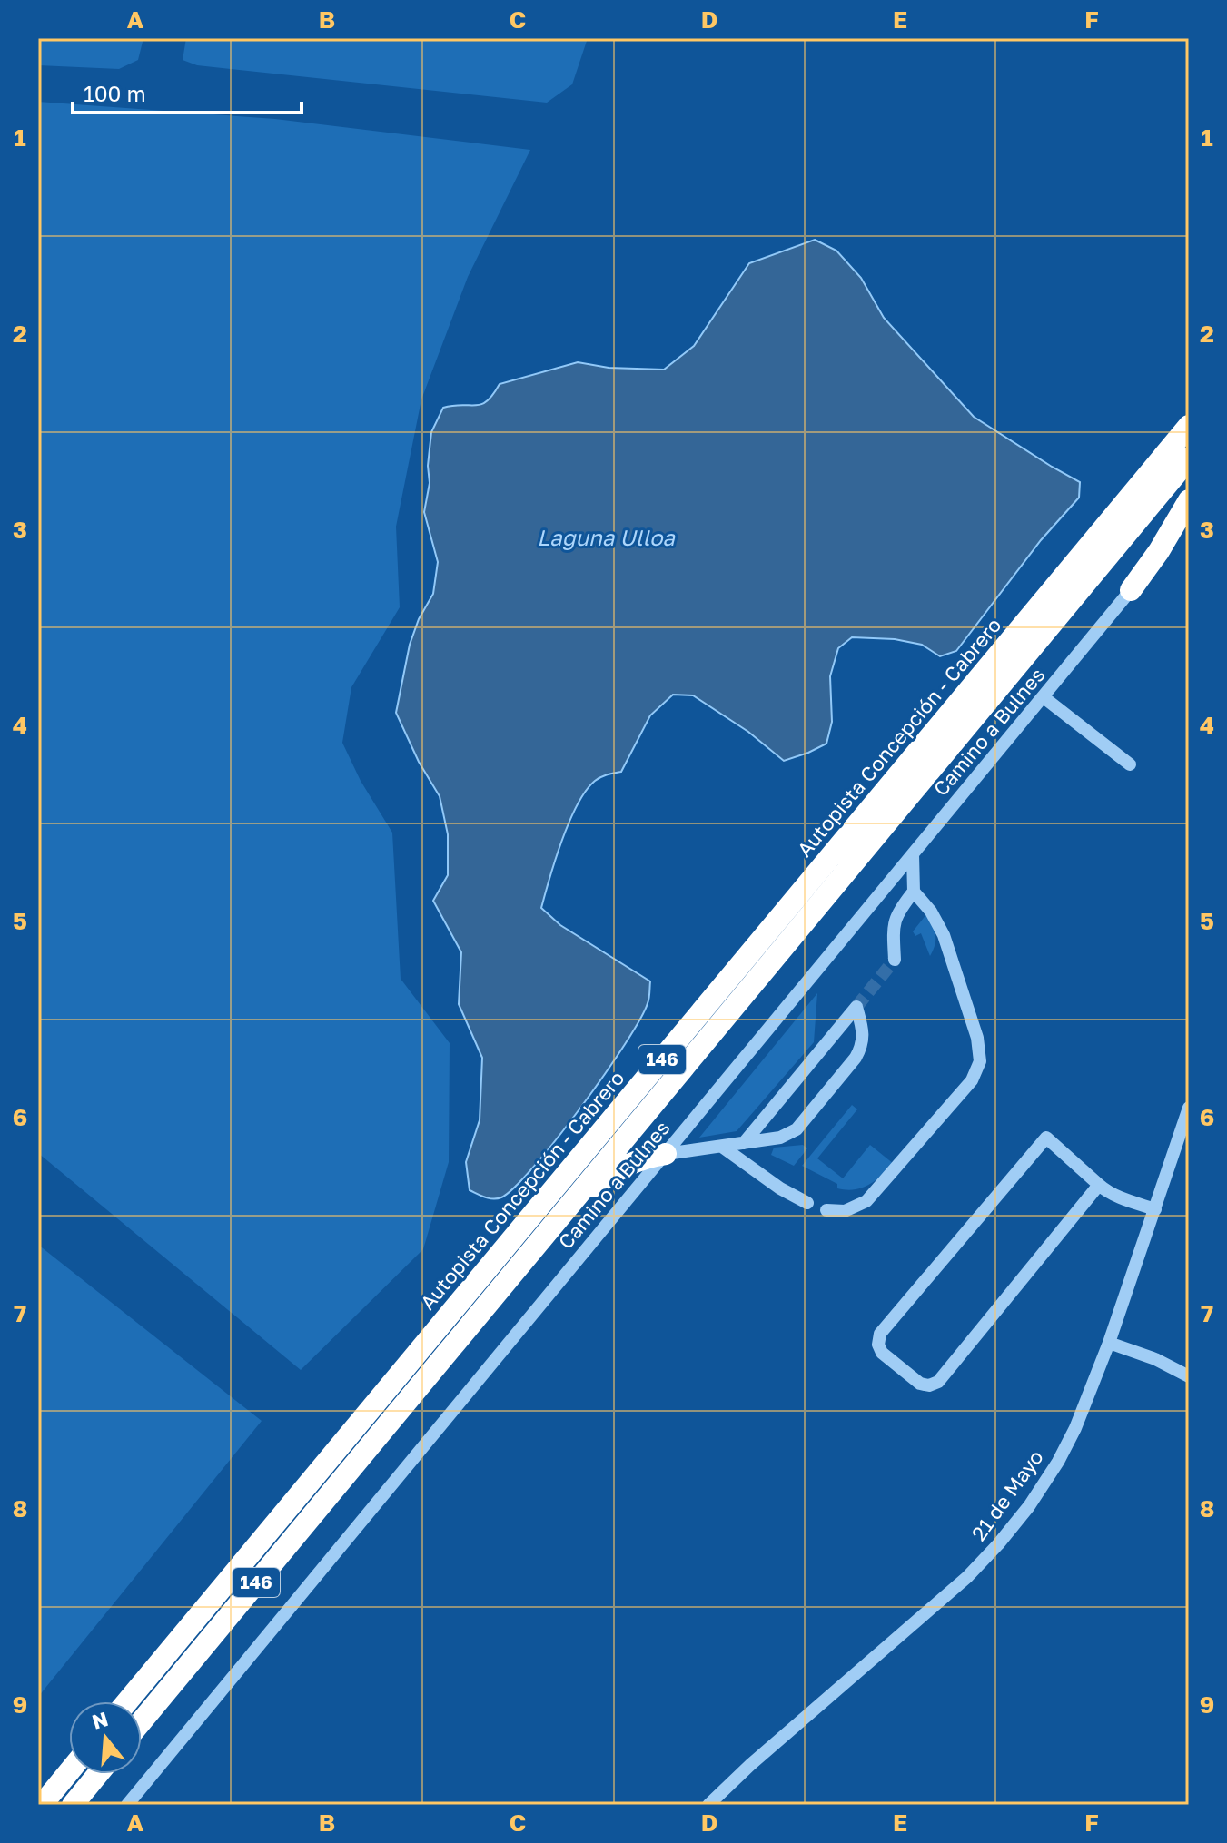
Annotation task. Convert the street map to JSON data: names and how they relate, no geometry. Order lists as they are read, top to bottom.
{
  "streets": {
    "highway": ["Autopista Concepción - Cabrero", "146"],
    "street": ["Camino a Bulnes", "21 de Mayo"]
  },
  "water": ["Laguna Ulloa"],
  "scale_bar": "100 m",
  "north": "top",
  "grid": {
    "columns": [
      "A",
      "B",
      "C",
      "D",
      "E",
      "F"
    ],
    "rows": [
      "1",
      "2",
      "3",
      "4",
      "5",
      "6",
      "7",
      "8",
      "9"
    ]
  }
}
